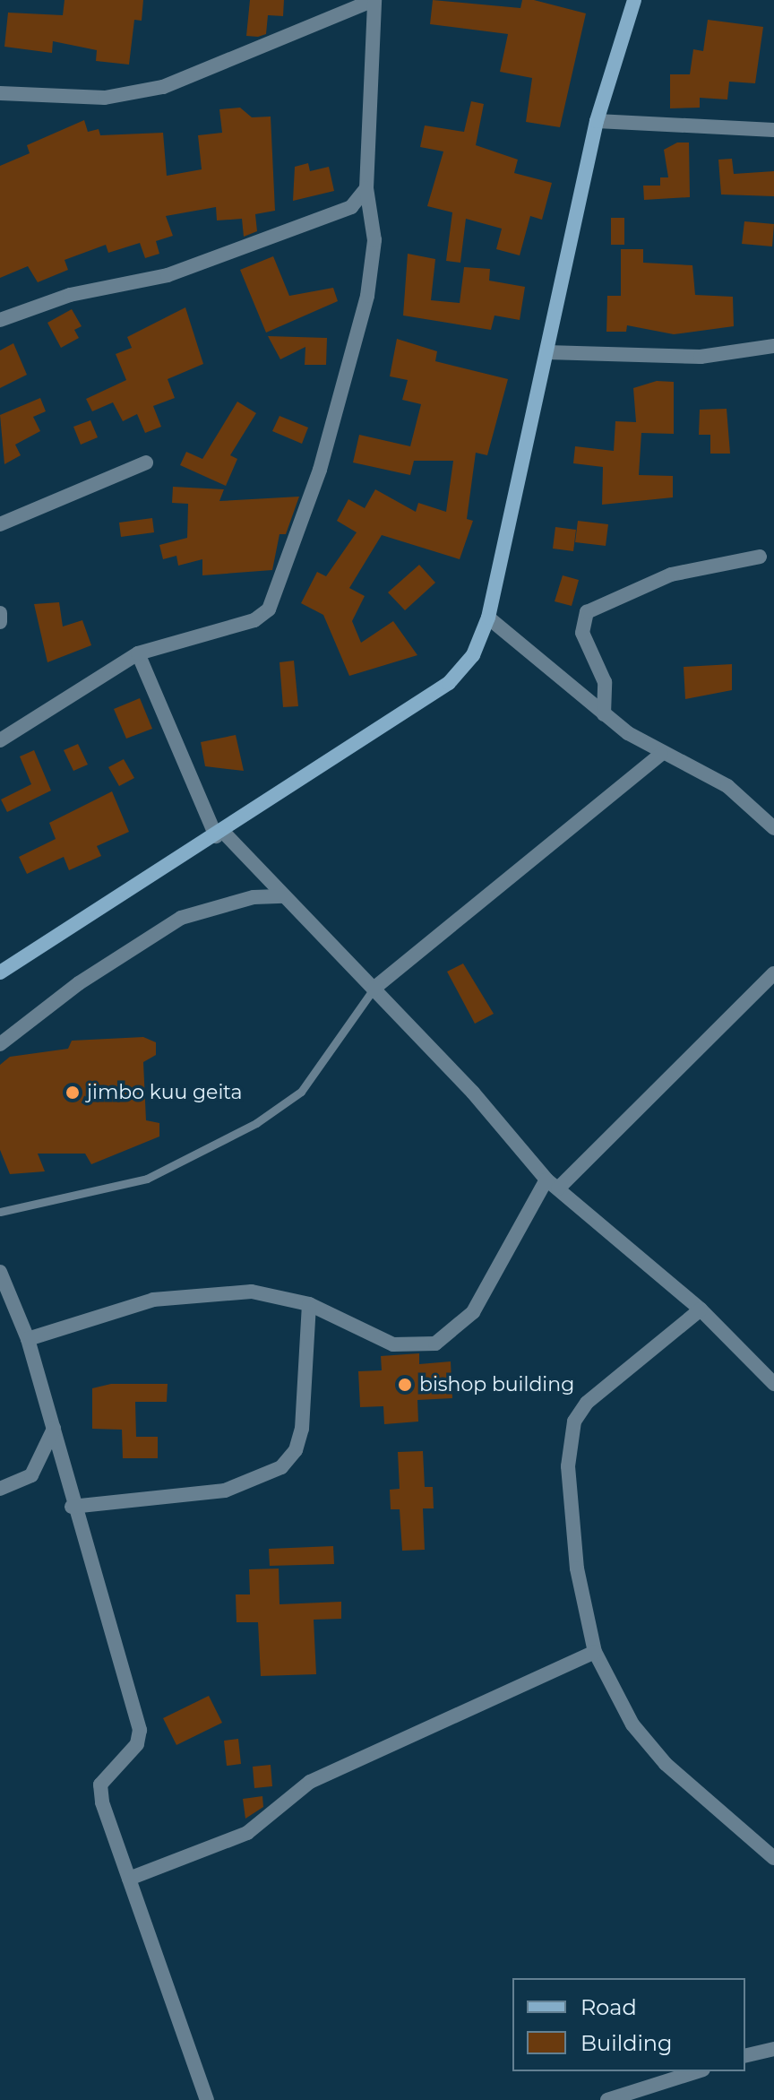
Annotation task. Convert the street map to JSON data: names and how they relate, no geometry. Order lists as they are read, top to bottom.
{
  "places": ["jimbo kuu geita", "bishop building"],
  "legend": ["Road", "Building"]
}
